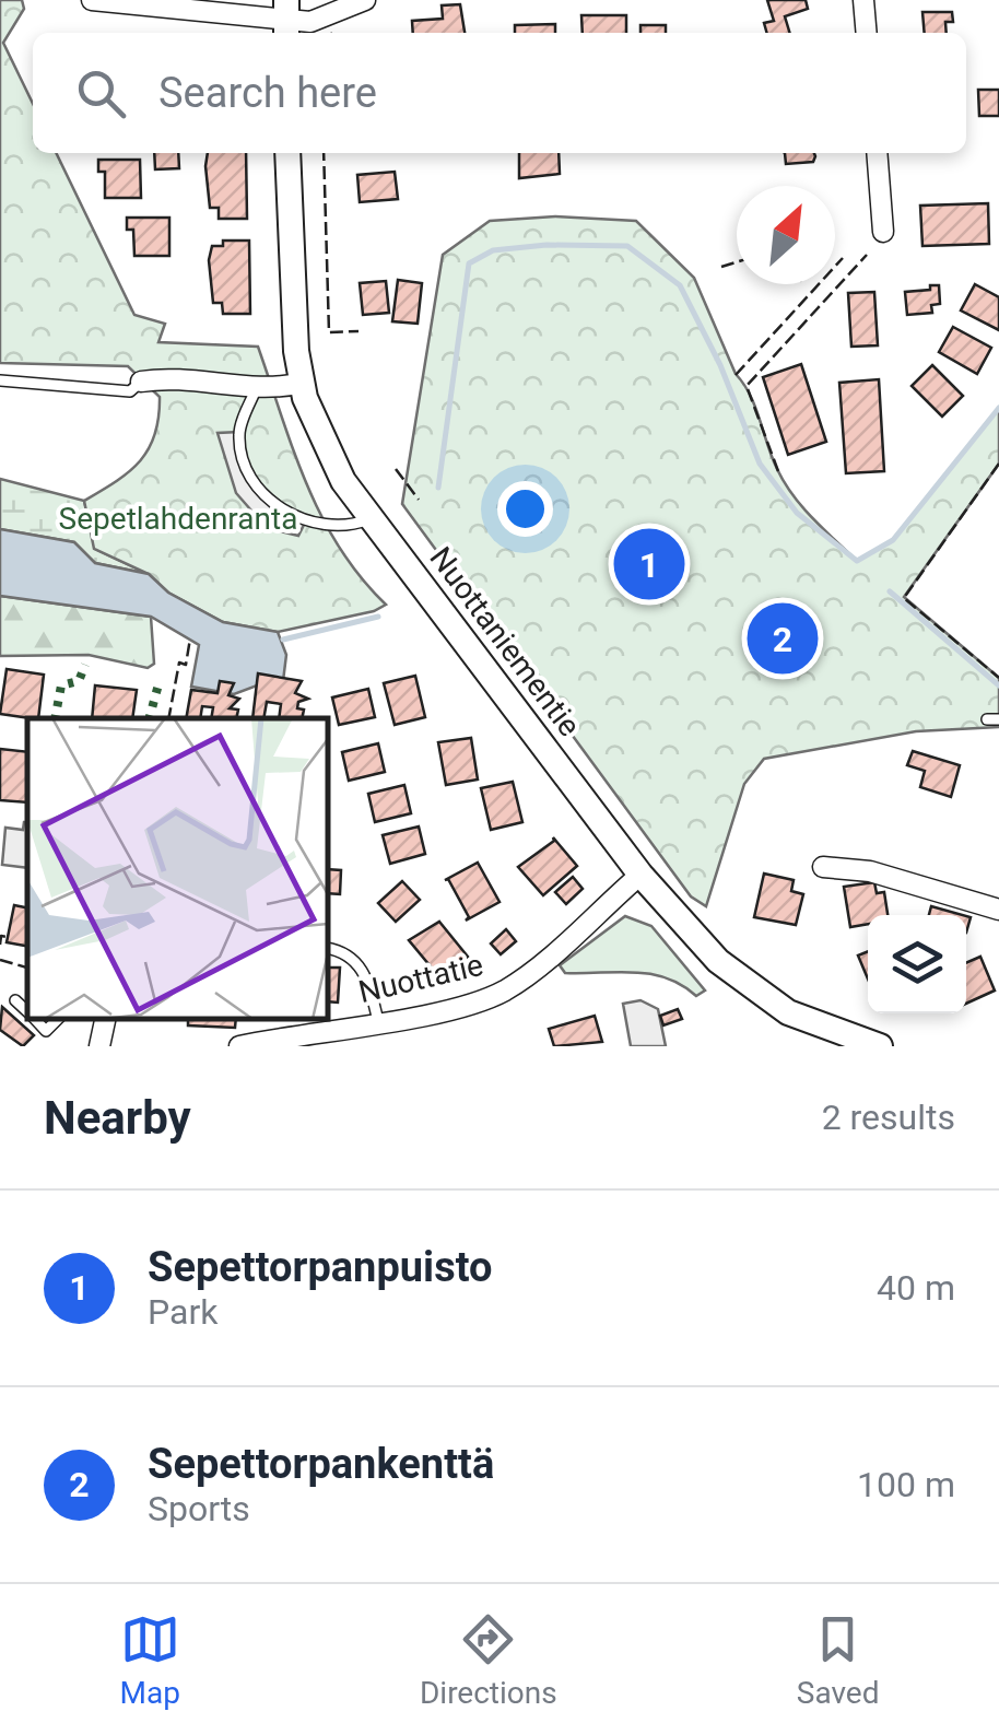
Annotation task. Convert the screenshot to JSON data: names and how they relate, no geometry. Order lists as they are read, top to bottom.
{
  "streets": {
    "main road": ["Nuottaniementie"],
    "street": ["Nuottatie"]
  },
  "crossings": [
    ["Nuottaniementie", "Nuottatie"]
  ],
  "parks": ["Sepetlahdenranta"],
  "north": "top right",
  "page": {
    "search": "Search here",
    "pins": ["1", "2"],
    "heading": ["Nearby", "2 results"],
    "list": [
      {
        "mark": "1",
        "name": "Sepettorpanpuisto",
        "note": "Park",
        "value": "40 m"
      },
      {
        "mark": "2",
        "name": "Sepettorpankenttä",
        "note": "Sports",
        "value": "100 m"
      }
    ],
    "nav": ["Map", "Directions", "Saved"]
  }
}
